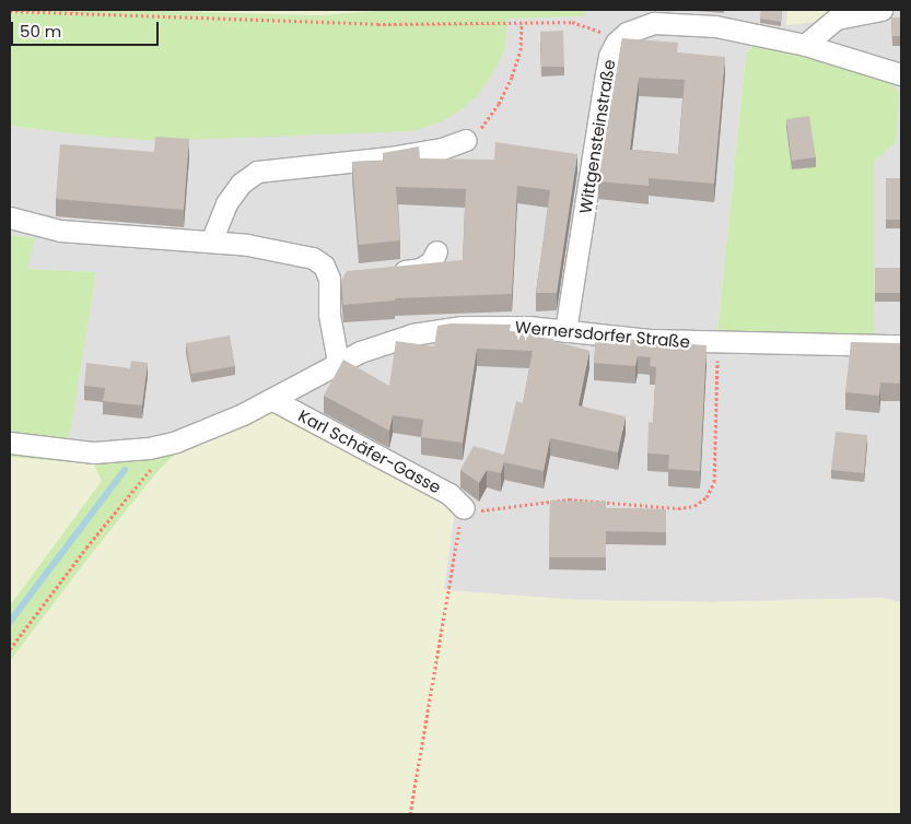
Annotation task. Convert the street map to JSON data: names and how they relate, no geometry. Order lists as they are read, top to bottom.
{
  "streets": {
    "street": ["Wittgensteinstraße", "Wernersdorfer Straße", "Karl Schäfer-Gasse"]
  },
  "crossings": [
    ["Wittgensteinstraße", "Wernersdorfer Straße"],
    ["Wernersdorfer Straße", "Karl Schäfer-Gasse"]
  ],
  "scale_bar": "50 m"
}
